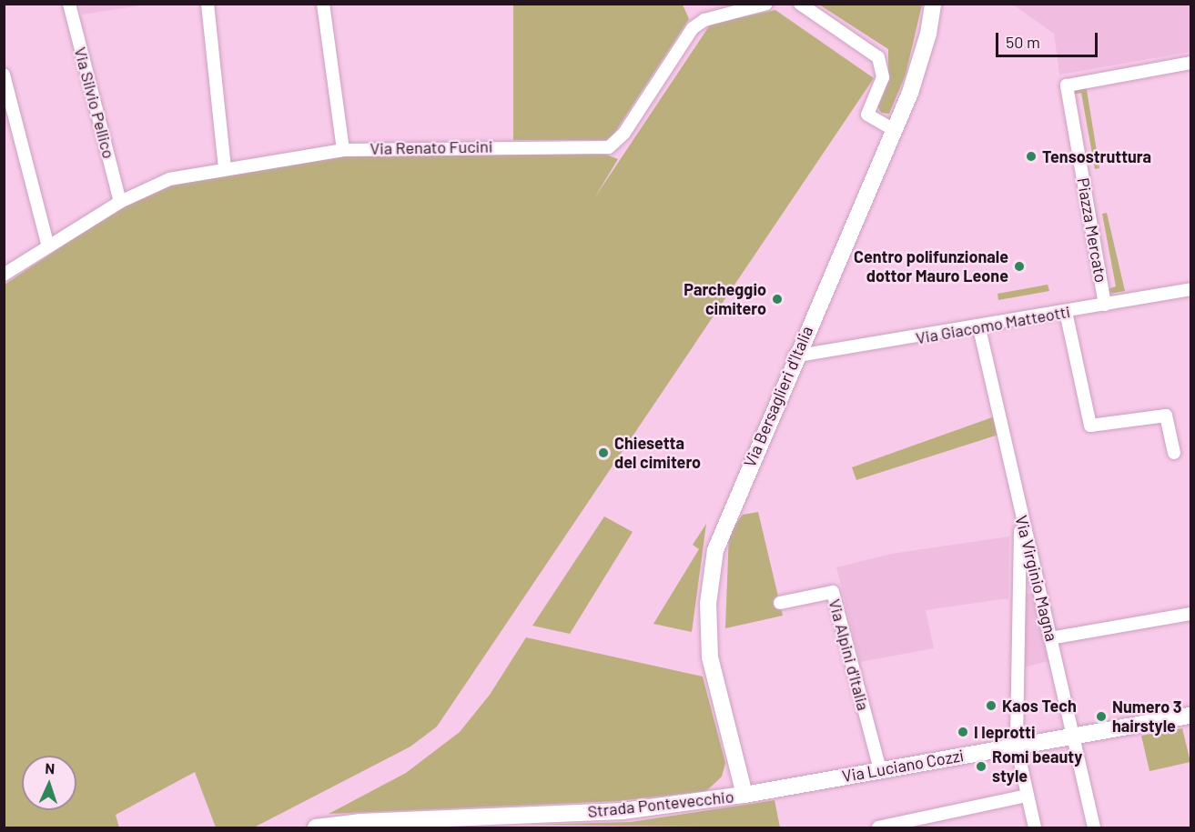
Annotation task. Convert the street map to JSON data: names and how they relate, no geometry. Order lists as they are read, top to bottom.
{
  "streets": {
    "street": [
      "Via Silvio Pellico",
      "Via Renato Fucini",
      "Piazza Mercato",
      "Via Giacomo Matteotti",
      "Via Bersaglieri d'Italia",
      "Via Virginio Magna",
      "Via Alpini d'Italia",
      "Via Luciano Cozzi",
      "Strada Pontevecchio"
    ]
  },
  "crossings": [
    ["Via Silvio Pellico", "Via Renato Fucini"],
    ["Piazza Mercato", "Via Giacomo Matteotti"],
    ["Via Giacomo Matteotti", "Via Bersaglieri d'Italia"],
    ["Via Giacomo Matteotti", "Via Virginio Magna"],
    ["Via Bersaglieri d'Italia", "Via Luciano Cozzi"],
    ["Via Bersaglieri d'Italia", "Strada Pontevecchio"],
    ["Via Virginio Magna", "Via Luciano Cozzi"],
    ["Via Alpini d'Italia", "Via Luciano Cozzi"],
    ["Via Luciano Cozzi", "Strada Pontevecchio"]
  ],
  "places": [
    "Tensostruttura",
    "Centro polifunzionale dottor Mauro Leone",
    "Parcheggio cimitero",
    "Chiesetta del cimitero",
    "Kaos Tech",
    "Numero 3 hairstyle",
    "I leprotti",
    "Romi beauty style"
  ],
  "scale_bar": "50 m",
  "north": "top"
}
